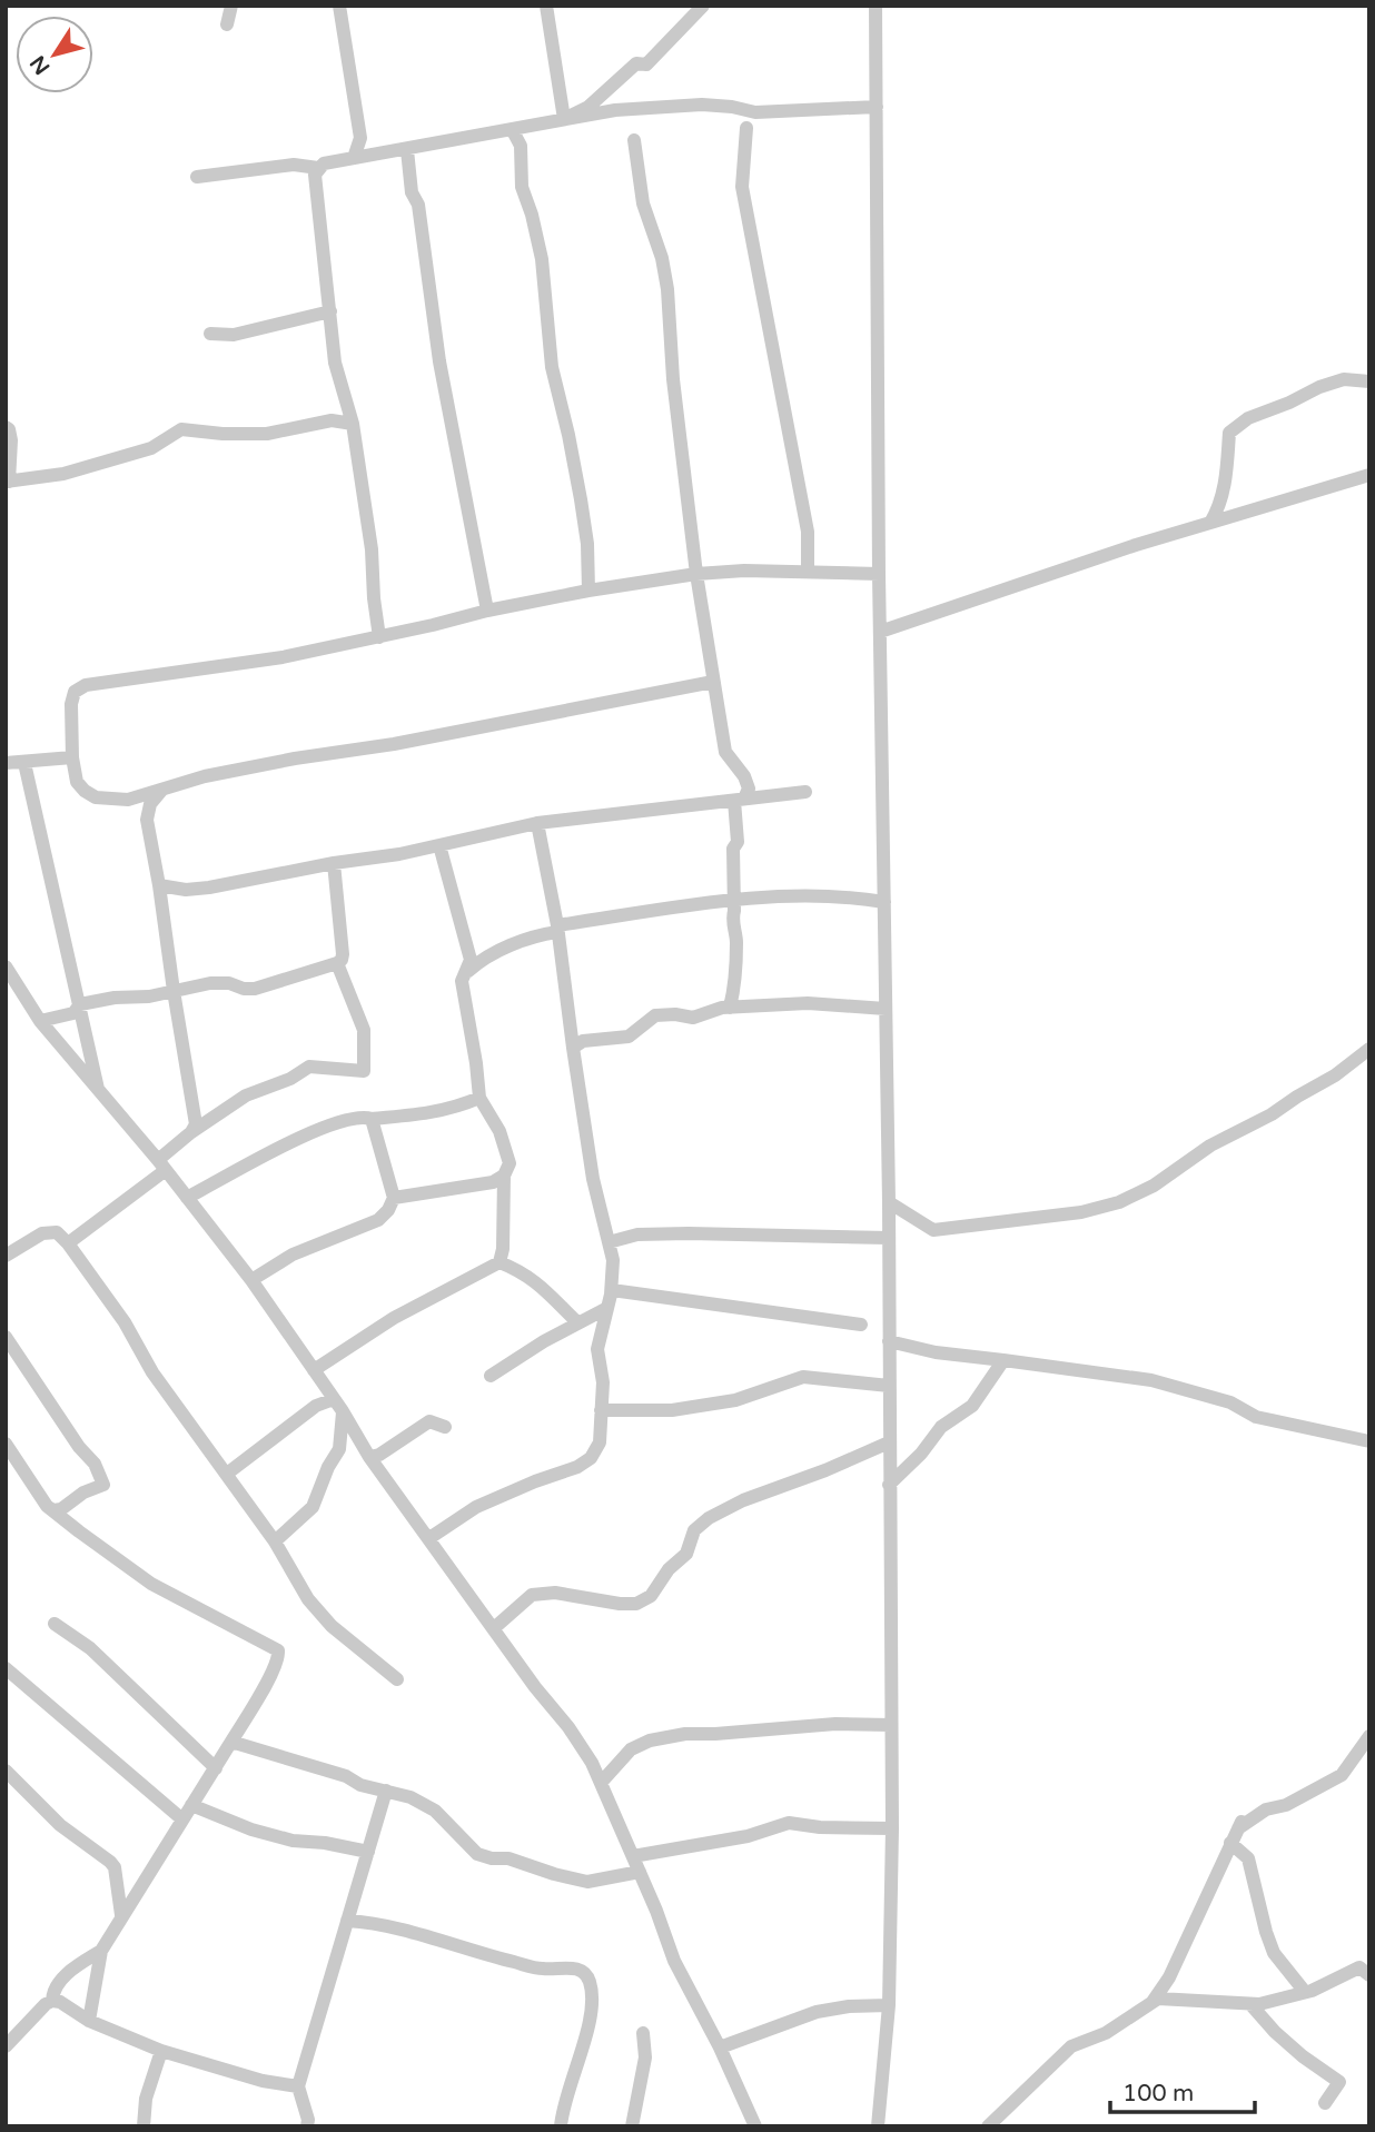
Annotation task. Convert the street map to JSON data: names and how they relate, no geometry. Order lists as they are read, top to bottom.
{
  "scale_bar": "100 m",
  "north": "bottom left"
}
